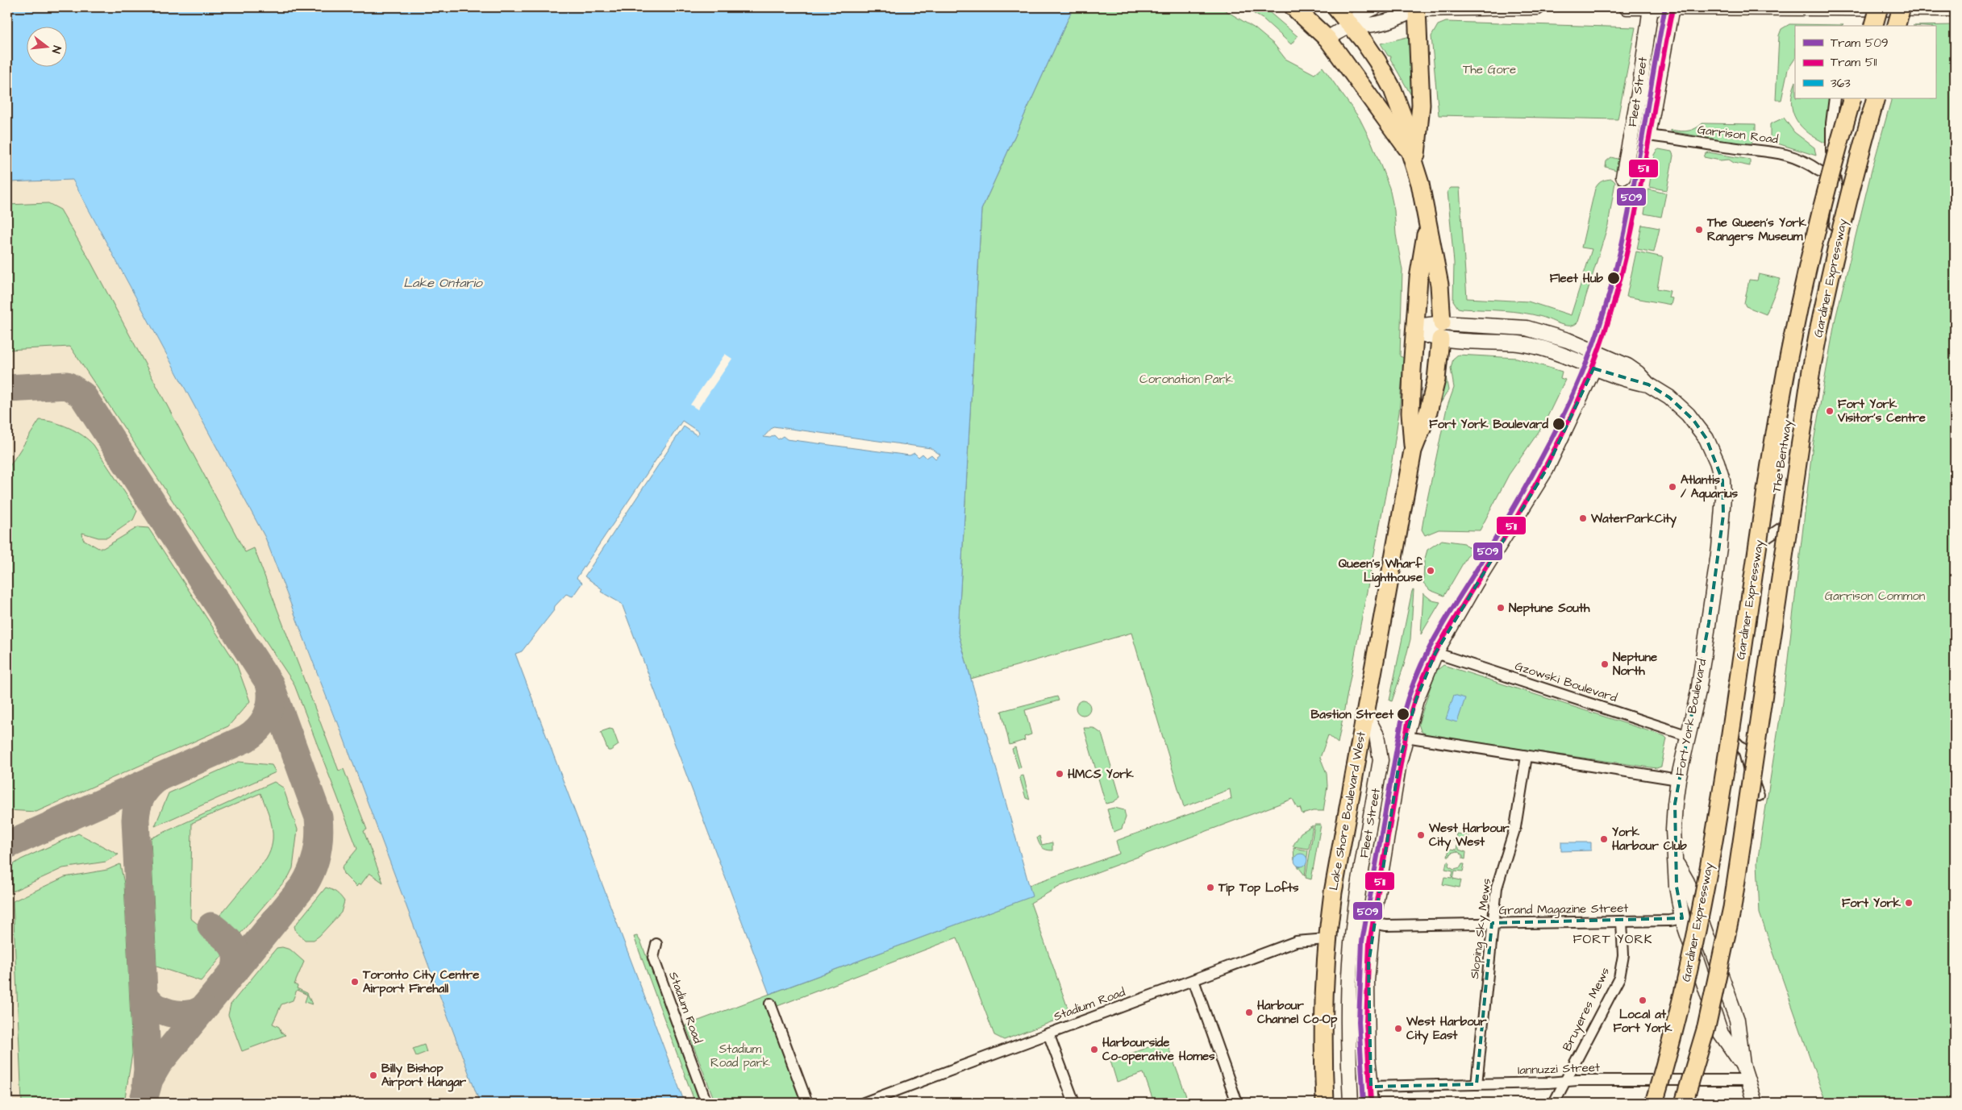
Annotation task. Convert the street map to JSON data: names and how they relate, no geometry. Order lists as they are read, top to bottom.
{
  "streets": {
    "highway": ["Gardiner Expressway", "Lake Shore Boulevard West"],
    "street": [
      "Fleet Street",
      "Garrison Road",
      "The Bentway",
      "Gzowski Boulevard",
      "Fort York Boulevard",
      "Grand Magazine Street",
      "Sloping Sky Mews",
      "Stadium Road",
      "Bruyeres Mews",
      "Iannuzzi Street"
    ]
  },
  "crossings": [
    ["Fleet Street", "Garrison Road"],
    ["Fleet Street", "Gzowski Boulevard"],
    ["Fleet Street", "Fort York Boulevard"],
    ["Fleet Street", "Lake Shore Boulevard West"],
    ["Fleet Street", "Grand Magazine Street"],
    ["Fleet Street", "Iannuzzi Street"],
    ["Gzowski Boulevard", "Fort York Boulevard"],
    ["Fort York Boulevard", "Lake Shore Boulevard West"],
    ["Fort York Boulevard", "Grand Magazine Street"],
    ["Fort York Boulevard", "Iannuzzi Street"],
    ["Lake Shore Boulevard West", "Stadium Road"],
    ["Grand Magazine Street", "Sloping Sky Mews"],
    ["Grand Magazine Street", "Bruyeres Mews"],
    ["Sloping Sky Mews", "Iannuzzi Street"],
    ["Bruyeres Mews", "Iannuzzi Street"]
  ],
  "districts": ["FORT YORK"],
  "water": ["Lake Ontario"],
  "parks": [
    "The Gore",
    "Coronation Park",
    "Garrison Common",
    "Stadium Road park"
  ],
  "places": [
    "The Queen's York Rangers Museum",
    "Fleet Hub",
    "Fort York Visitor's Centre",
    "Fort York Boulevard",
    "Atlantis / Aquarius",
    "WaterParkCity",
    "Queen's Wharf Lighthouse",
    "Neptune South",
    "Neptune North",
    "Bastion Street",
    "HMCS York",
    "West Harbour City West",
    "York Harbour Club",
    "Tip Top Lofts",
    "Fort York",
    "Toronto City Centre Airport Firehall",
    "Local at Fort York",
    "Harbour Channel Co-Op",
    "West Harbour City East",
    "Harbourside Co-operative Homes",
    "Billy Bishop Airport Hangar"
  ],
  "lines": ["tram line 509", "transit line 363", "tram line 511"],
  "legend": ["Tram 509", "Tram 511", "363"],
  "north": "right"
}
